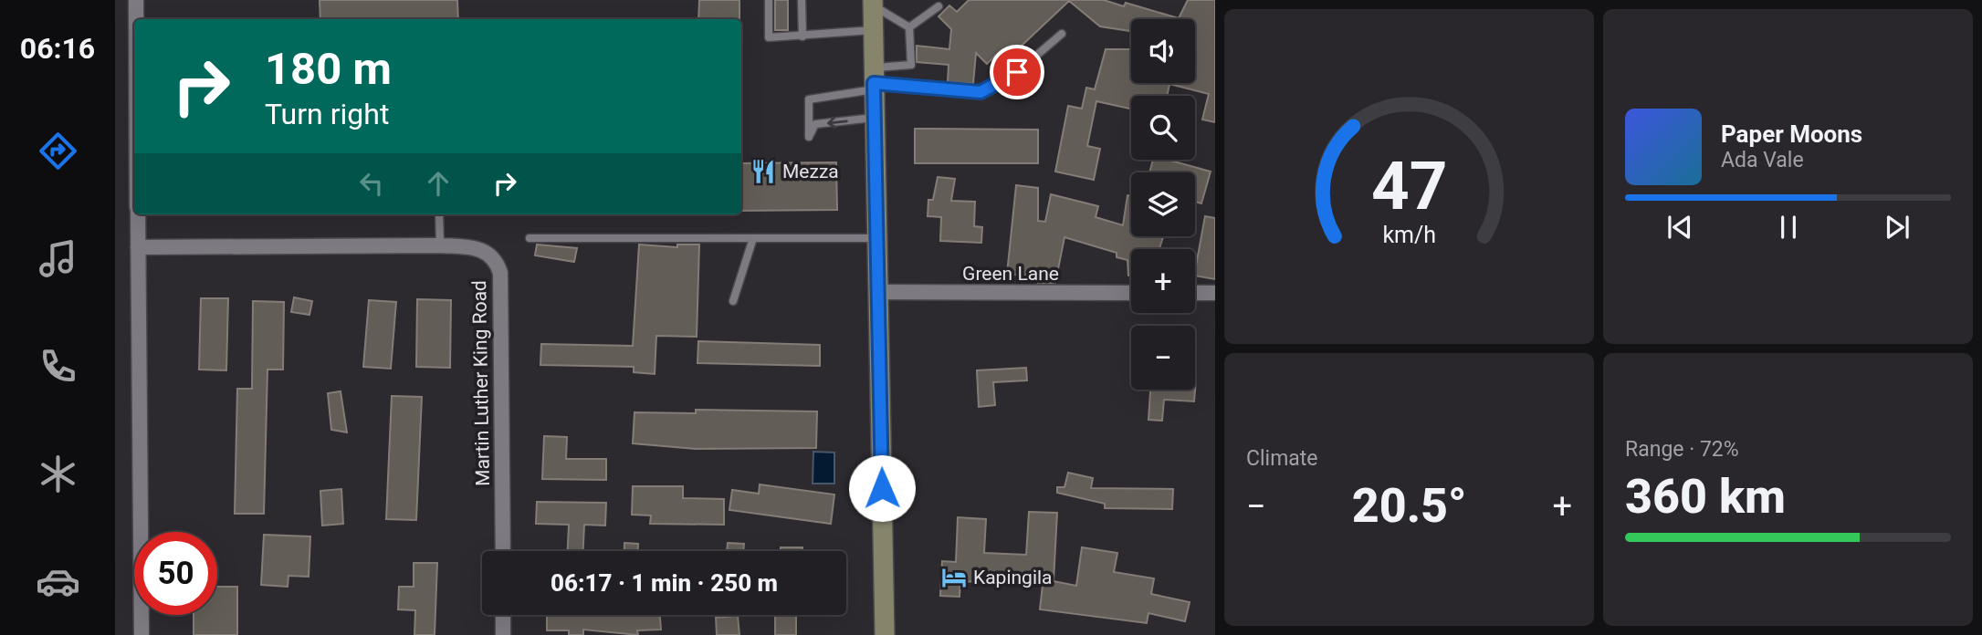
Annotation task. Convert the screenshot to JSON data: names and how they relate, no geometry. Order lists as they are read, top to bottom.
{
  "streets": {
    "street": ["Green Lane", "Martin Luther King Road"]
  },
  "places": {
    "restaurant": ["Mezza"],
    "hotel": ["Kapingila"]
  },
  "page": {
    "tabs": "06:16",
    "map_buttons": ["+", "−"],
    "turn": ["180 m", "Turn right"],
    "song": ["Paper Moons", "Ada Vale"],
    "tile": [
      "Climate",
      ["Range · 72%", "360 km"]
    ],
    "heat": ["−", "20.5°", "+"],
    "limit": "50",
    "trip": "06:17 · 1 min · 250 m",
    "gauge": ["47", "km/h"]
  }
}
